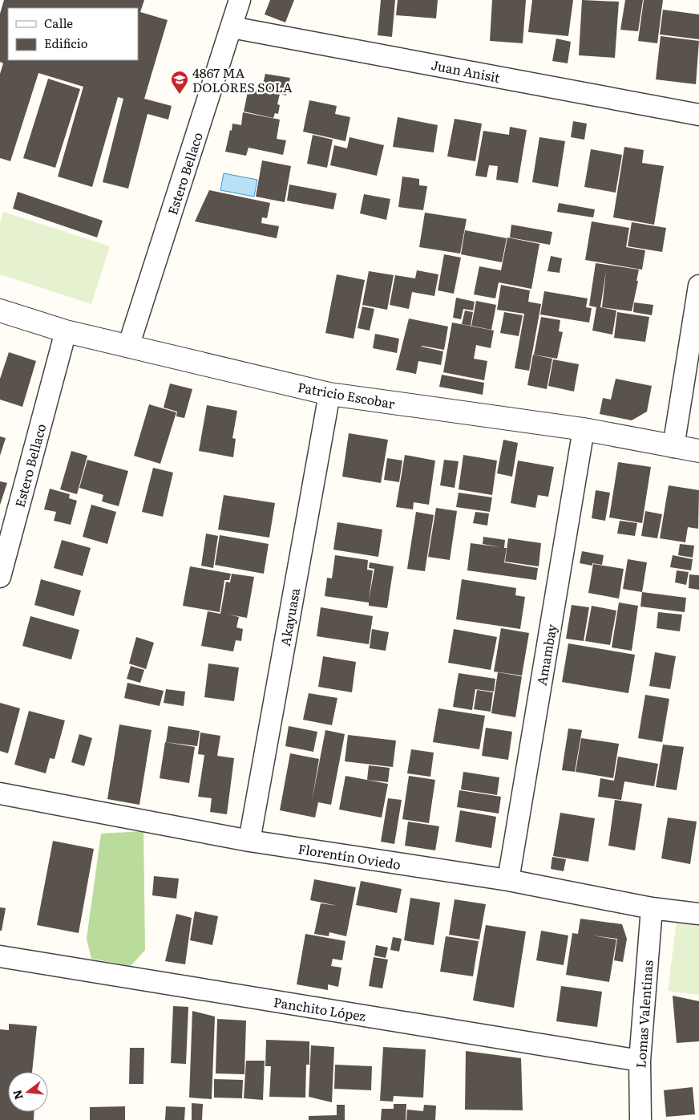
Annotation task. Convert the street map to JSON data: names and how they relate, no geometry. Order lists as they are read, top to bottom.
{
  "streets": {
    "street": [
      "Juan Anisit",
      "Estero Bellaco",
      "Patricio Escobar",
      "Akayuasa",
      "Amambay",
      "Florentín Oviedo",
      "Panchito López",
      "Lomas Valentinas"
    ]
  },
  "crossings": [
    ["Juan Anisit", "Estero Bellaco"],
    ["Estero Bellaco", "Patricio Escobar"],
    ["Patricio Escobar", "Akayuasa"],
    ["Patricio Escobar", "Amambay"],
    ["Akayuasa", "Florentín Oviedo"],
    ["Amambay", "Florentín Oviedo"],
    ["Florentín Oviedo", "Lomas Valentinas"],
    ["Panchito López", "Lomas Valentinas"]
  ],
  "places": {
    "school or university": ["4867 MA DOLORES SOLA"]
  },
  "legend": ["Calle", "Edificio"],
  "north": "left"
}
